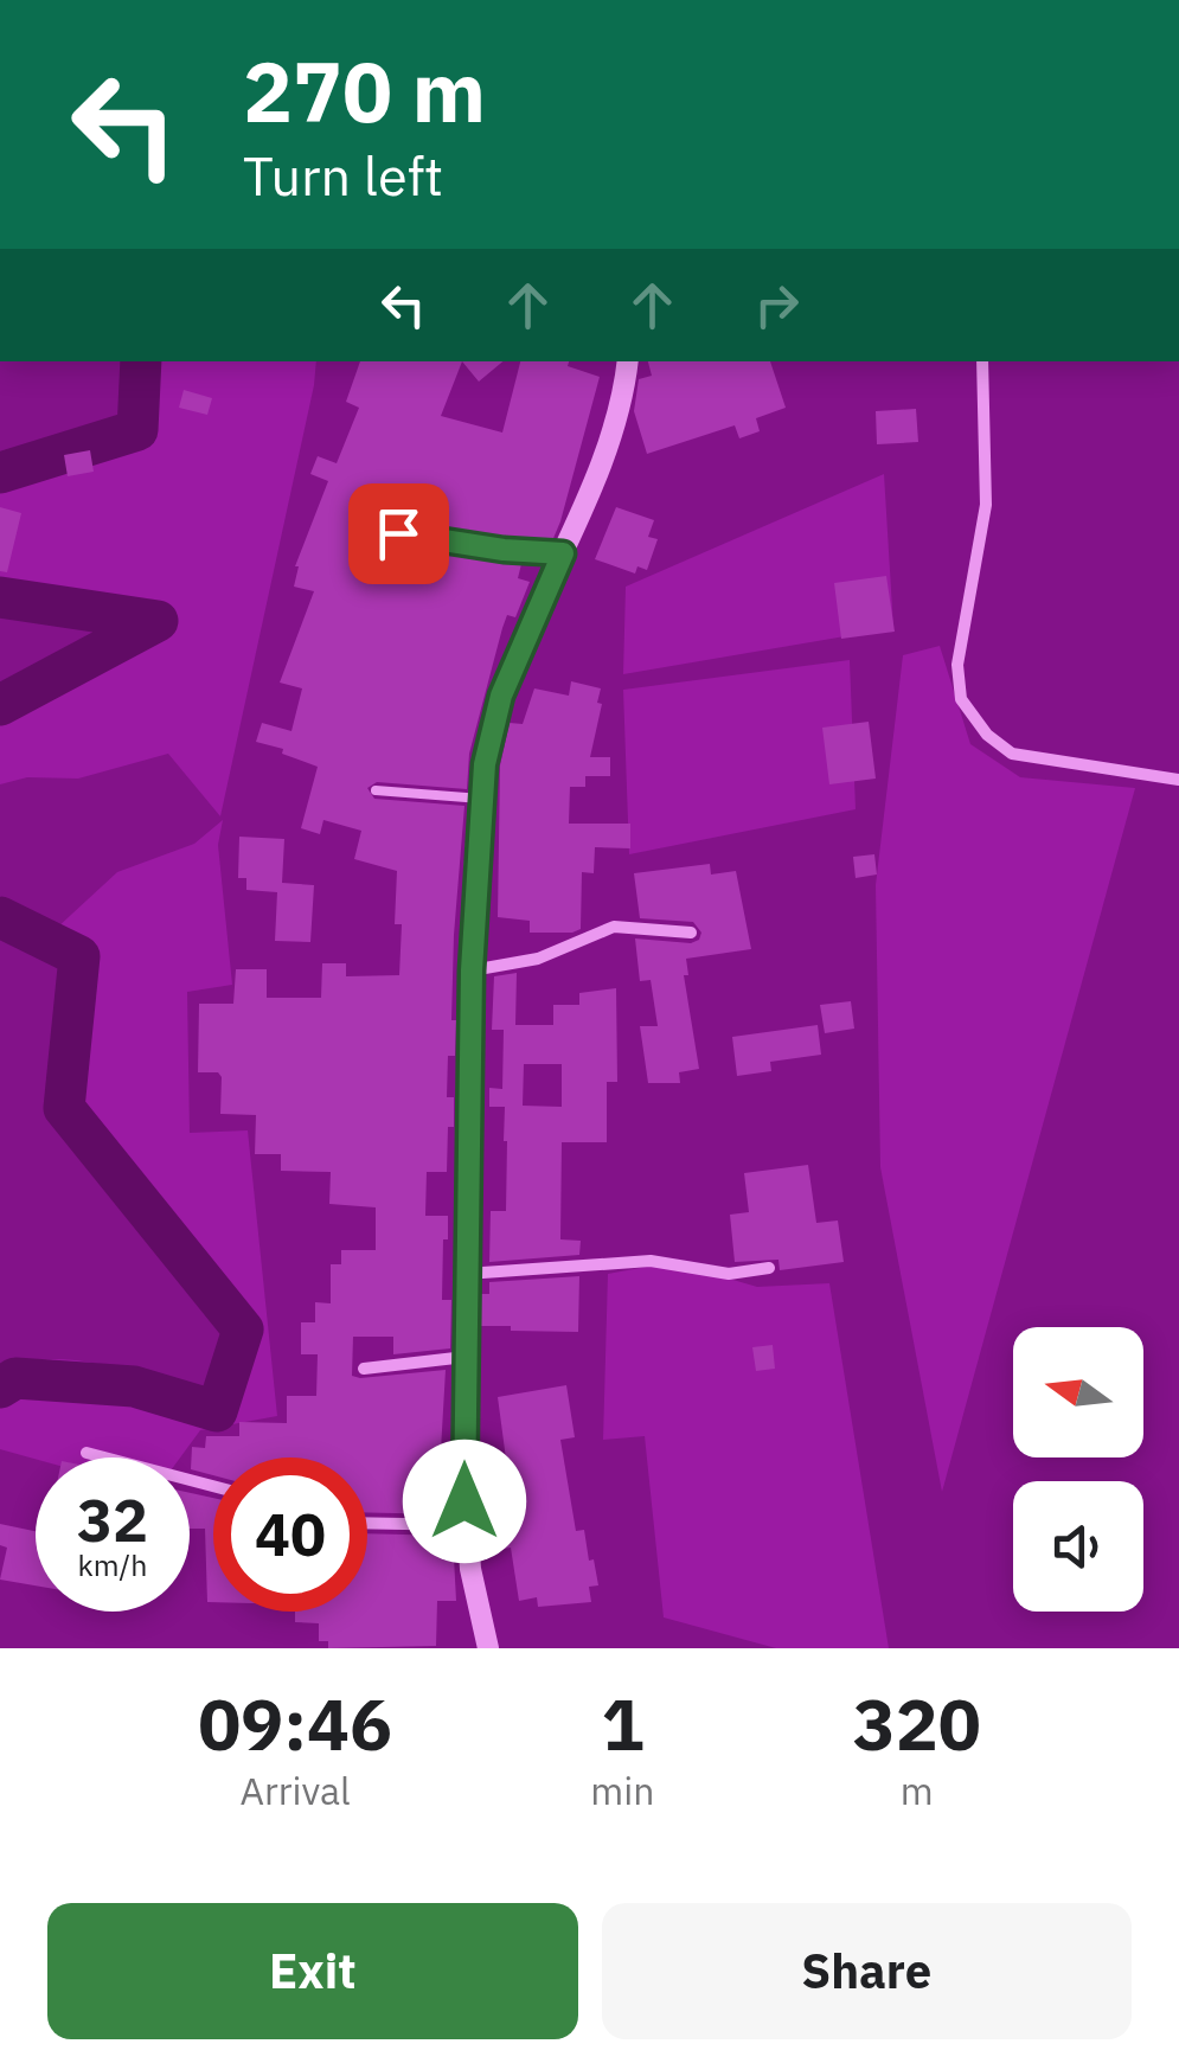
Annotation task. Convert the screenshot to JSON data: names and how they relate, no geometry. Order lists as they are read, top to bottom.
{
  "north": "left",
  "page": {
    "turn": ["270 m", "Turn left"],
    "speed": "32 km/h",
    "limit": "40",
    "eta": [
      "09:46",
      "Arrival",
      "1",
      "min",
      "320",
      "m"
    ],
    "buttons": ["Exit", "Share"]
  }
}
